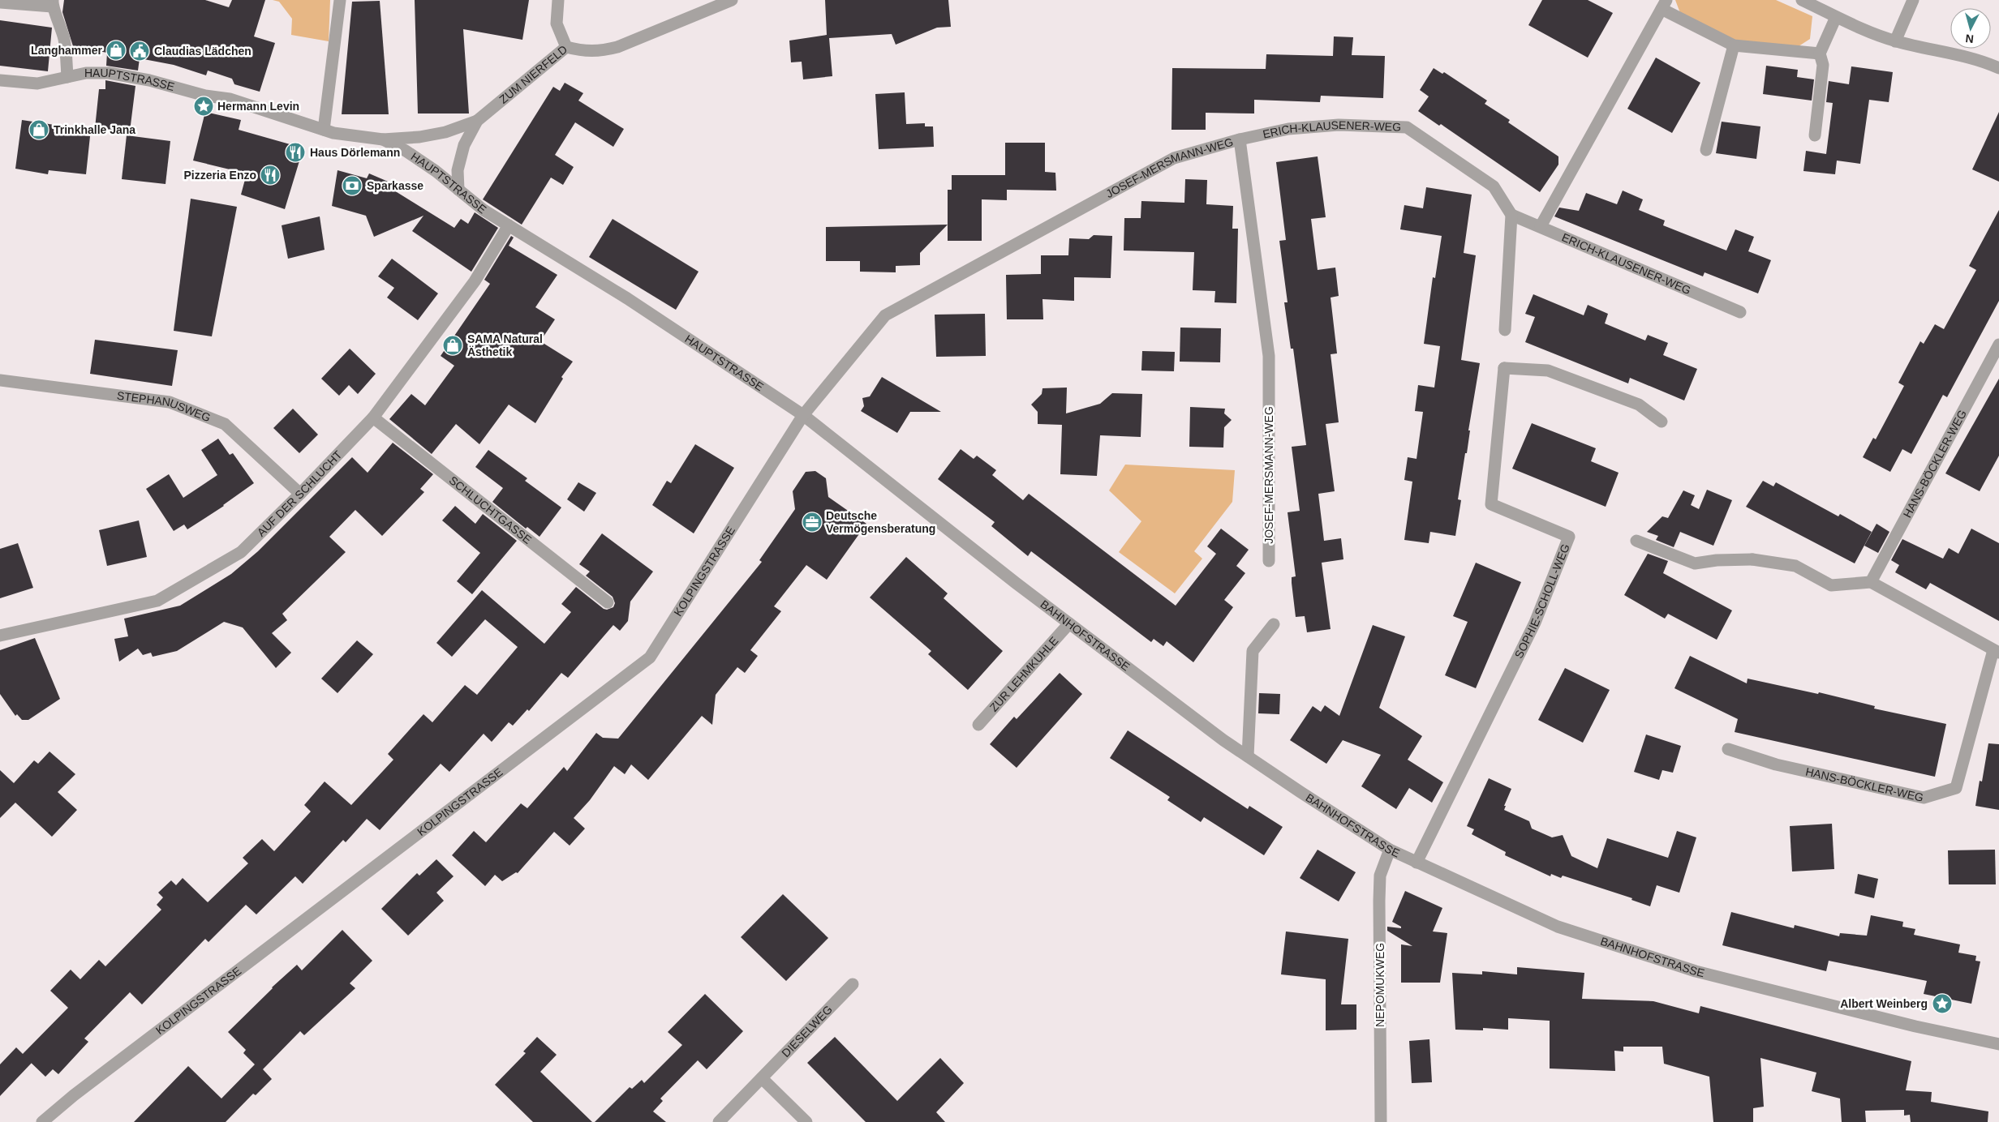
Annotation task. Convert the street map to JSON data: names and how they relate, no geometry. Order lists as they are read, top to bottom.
{
  "streets": {
    "street": [
      "ZUM NIERFELD",
      "HAUPTSTRASSE",
      "ERICH-KLAUSENER-WEG",
      "JOSEF-MERSMANN-WEG",
      "STEPHANUSWEG",
      "HANS-BÖCKLER-WEG",
      "AUF DER SCHLUCHT",
      "SCHLUCHTGASSE",
      "KOLPINGSTRASSE",
      "SOPHIE-SCHOLL-WEG",
      "BAHNHOFSTRASSE",
      "ZUR LEHMKUHLE",
      "NEPOMUKWEG",
      "DIESELWEG"
    ]
  },
  "crossings": [
    ["ZUM NIERFELD", "HAUPTSTRASSE"],
    ["HAUPTSTRASSE", "JOSEF-MERSMANN-WEG"],
    ["HAUPTSTRASSE", "AUF DER SCHLUCHT"],
    ["HAUPTSTRASSE", "KOLPINGSTRASSE"],
    ["HAUPTSTRASSE", "BAHNHOFSTRASSE"],
    ["ERICH-KLAUSENER-WEG", "JOSEF-MERSMANN-WEG"],
    ["JOSEF-MERSMANN-WEG", "KOLPINGSTRASSE"],
    ["JOSEF-MERSMANN-WEG", "BAHNHOFSTRASSE"],
    ["STEPHANUSWEG", "AUF DER SCHLUCHT"],
    ["AUF DER SCHLUCHT", "SCHLUCHTGASSE"],
    ["KOLPINGSTRASSE", "BAHNHOFSTRASSE"],
    ["SOPHIE-SCHOLL-WEG", "BAHNHOFSTRASSE"],
    ["BAHNHOFSTRASSE", "ZUR LEHMKUHLE"],
    ["BAHNHOFSTRASSE", "NEPOMUKWEG"]
  ],
  "places": {
    "shop": ["Langhammer", "Trinkhalle Jana", "SAMA Natural Ästhetik"],
    "public building": ["Claudias Lädchen"],
    "place": ["Hermann Levin", "Albert Weinberg"],
    "restaurant": ["Haus Dörlemann", "Pizzeria Enzo"],
    "bank": ["Sparkasse"],
    "office": ["Deutsche Vermögensberatung"]
  },
  "north": "bottom"
}
